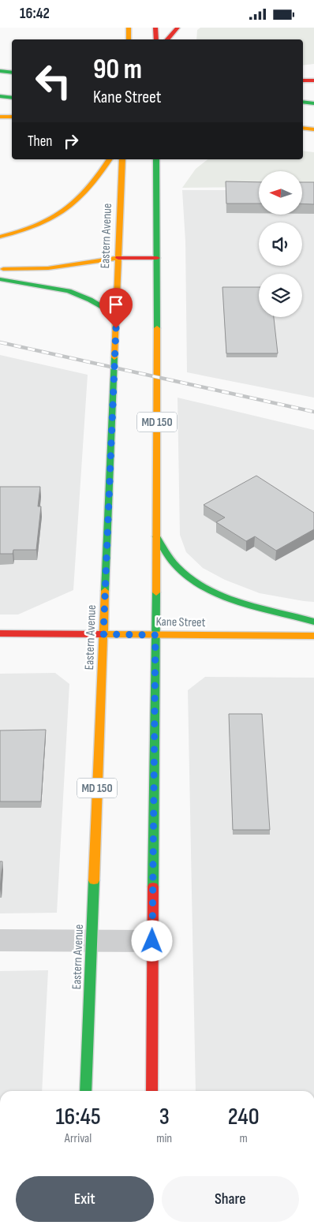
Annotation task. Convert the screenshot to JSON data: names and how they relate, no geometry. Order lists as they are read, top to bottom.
{
  "streets": {
    "main road": ["Eastern Avenue", "MD 150", "Kane Street"]
  },
  "crossings": [
    ["Eastern Avenue", "Kane Street"],
    ["MD 150", "Kane Street"]
  ],
  "north": "left",
  "page": {
    "status": "16:42",
    "turn": ["90 m", "Kane Street"],
    "then": "Then",
    "eta": [
      "16:45",
      "Arrival",
      "3",
      "min",
      "240",
      "m"
    ],
    "buttons": ["Exit", "Share"]
  }
}
